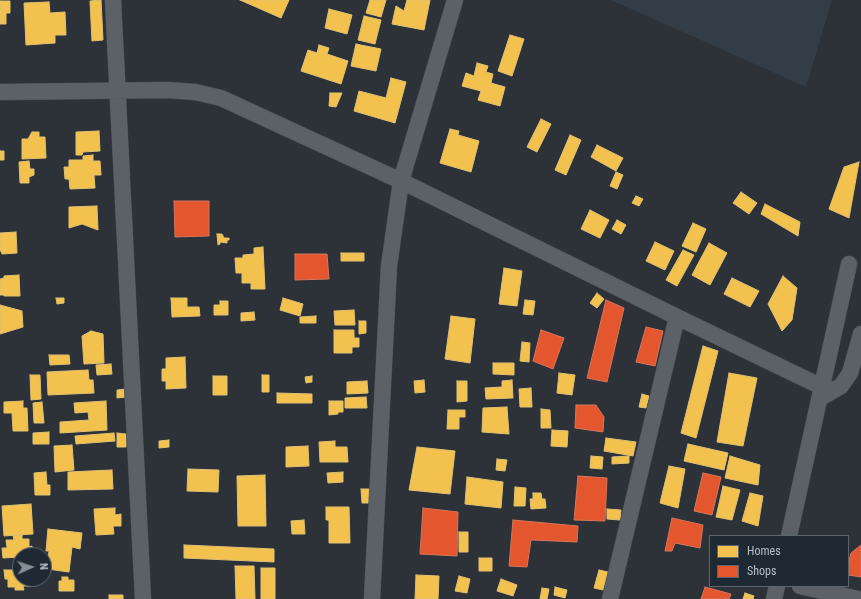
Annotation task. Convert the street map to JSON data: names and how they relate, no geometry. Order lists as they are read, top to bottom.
{
  "legend": ["Homes", "Shops"],
  "north": "right"
}
